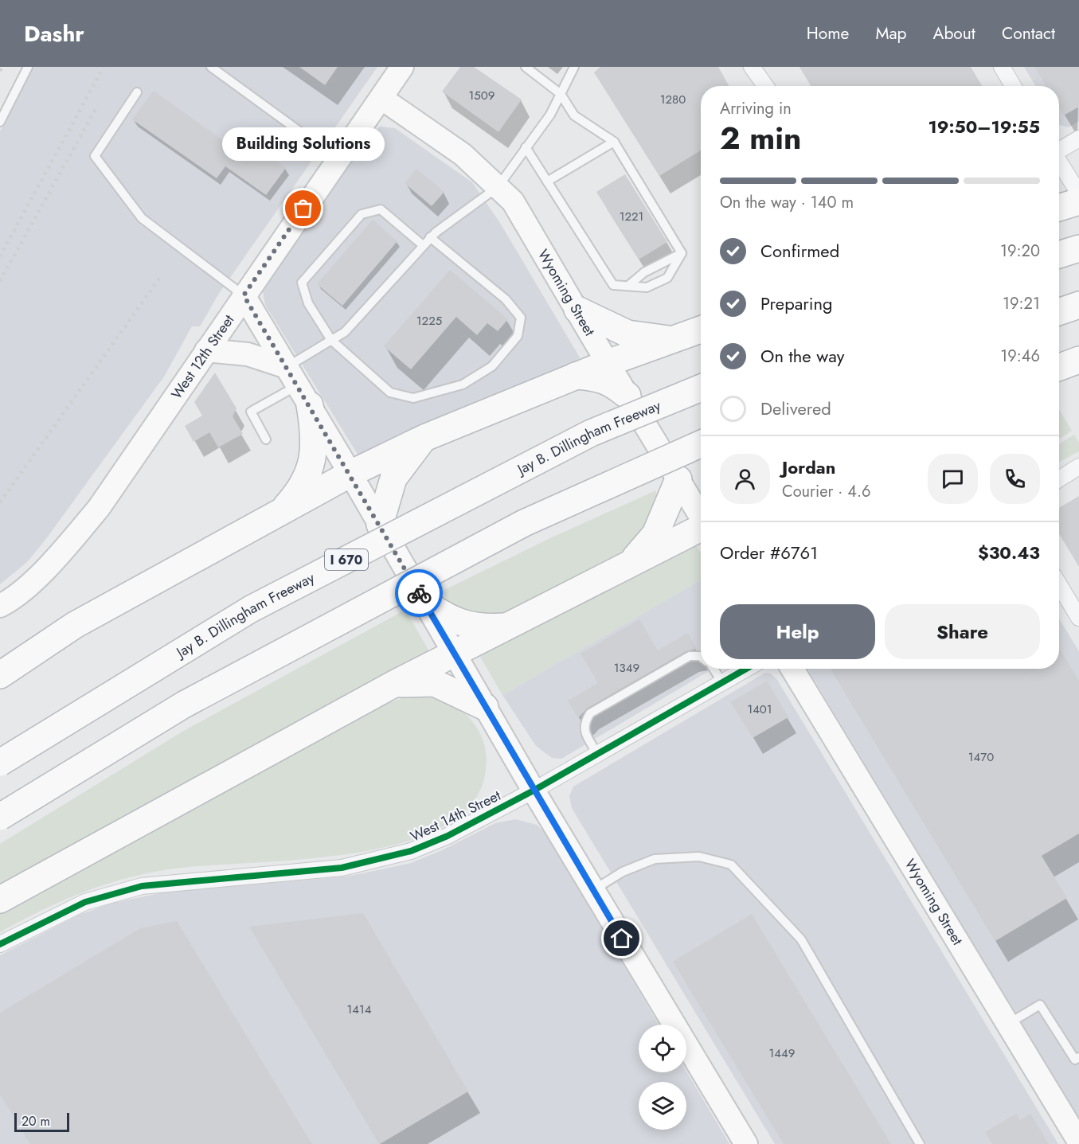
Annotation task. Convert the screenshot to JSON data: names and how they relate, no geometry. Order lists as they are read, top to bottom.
{
  "streets": {
    "highway": ["Jay B. Dillingham Freeway", "I 670"],
    "main road": ["Wyoming Street", "West 12th Street"],
    "street": ["West 14th Street"]
  },
  "crossings": [
    ["Wyoming Street", "West 12th Street"]
  ],
  "places": ["Building Solutions"],
  "house_numbers": [
    "1509",
    "1280",
    "1221",
    "1225",
    "1349",
    "1401",
    "1470",
    "1414",
    "1449"
  ],
  "scale_bar": "20 m",
  "page": {
    "header": "Dashr",
    "nav": [
      "Home",
      "Map",
      "About",
      "Contact"
    ],
    "heading": ["2 min", "Arriving in", "19:50–19:55"],
    "panel": [
      "Jordan",
      "Courier · 4.6",
      "Order #6761",
      "$30.43"
    ],
    "bubble": "Building Solutions",
    "bar": "On the way · 140 m",
    "list": [
      ["Confirmed", "19:20"],
      ["Preparing", "19:21"],
      ["On the way", "19:46"],
      "Delivered"
    ],
    "buttons": ["Help", "Share"],
    "scale": "20 m"
  }
}
